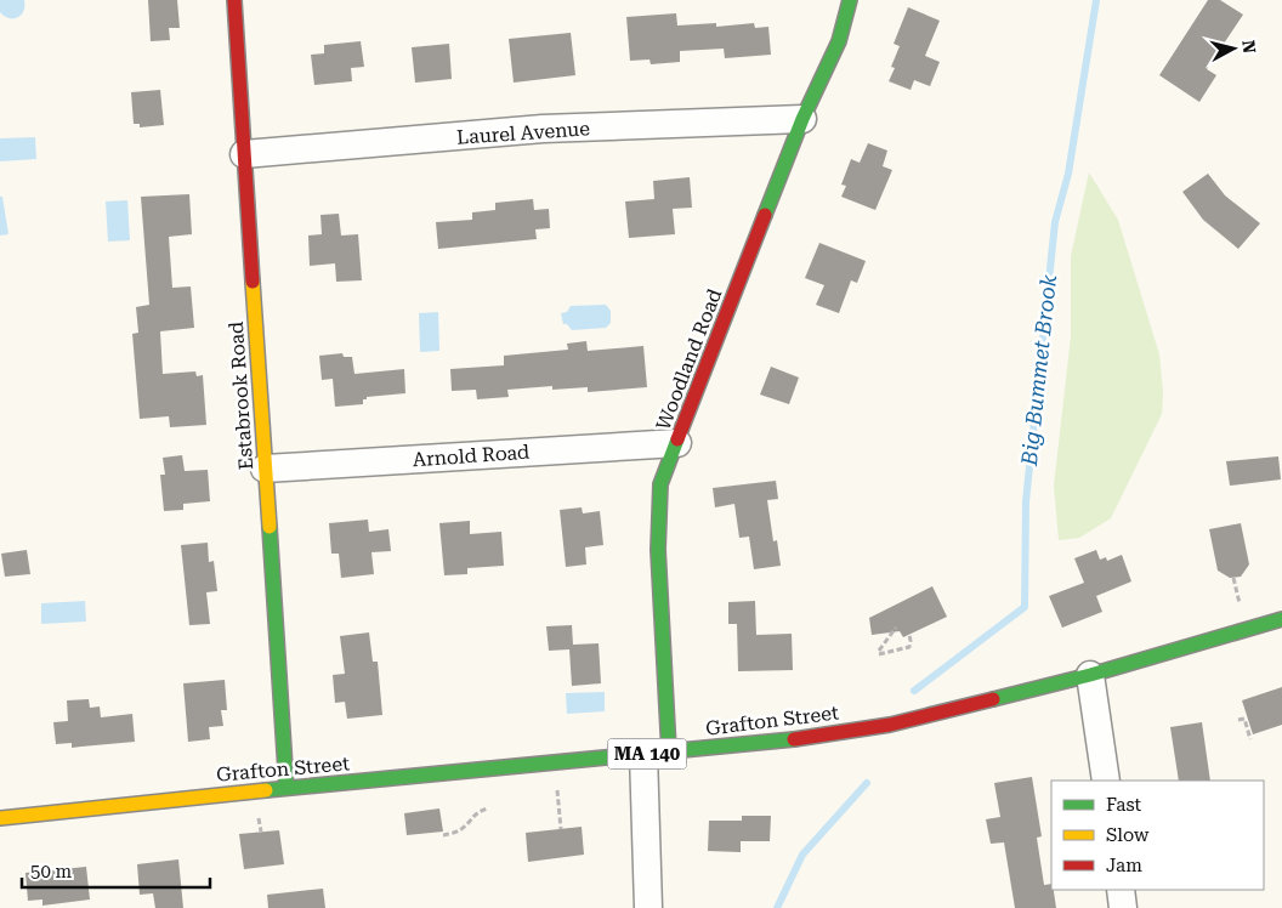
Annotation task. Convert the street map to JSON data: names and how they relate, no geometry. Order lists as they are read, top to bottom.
{
  "streets": {
    "street": [
      "Laurel Avenue",
      "Woodland Road",
      "Estabrook Road",
      "Arnold Road",
      "Grafton Street",
      "MA 140"
    ]
  },
  "crossings": [
    ["Laurel Avenue", "Woodland Road"],
    ["Laurel Avenue", "Estabrook Road"],
    ["Woodland Road", "Arnold Road"],
    ["Woodland Road", "Grafton Street"],
    ["Estabrook Road", "Arnold Road"],
    ["Estabrook Road", "Grafton Street"]
  ],
  "water": ["Big Bummet Brook"],
  "legend": ["Fast", "Slow", "Jam"],
  "scale_bar": "50 m",
  "north": "right"
}
